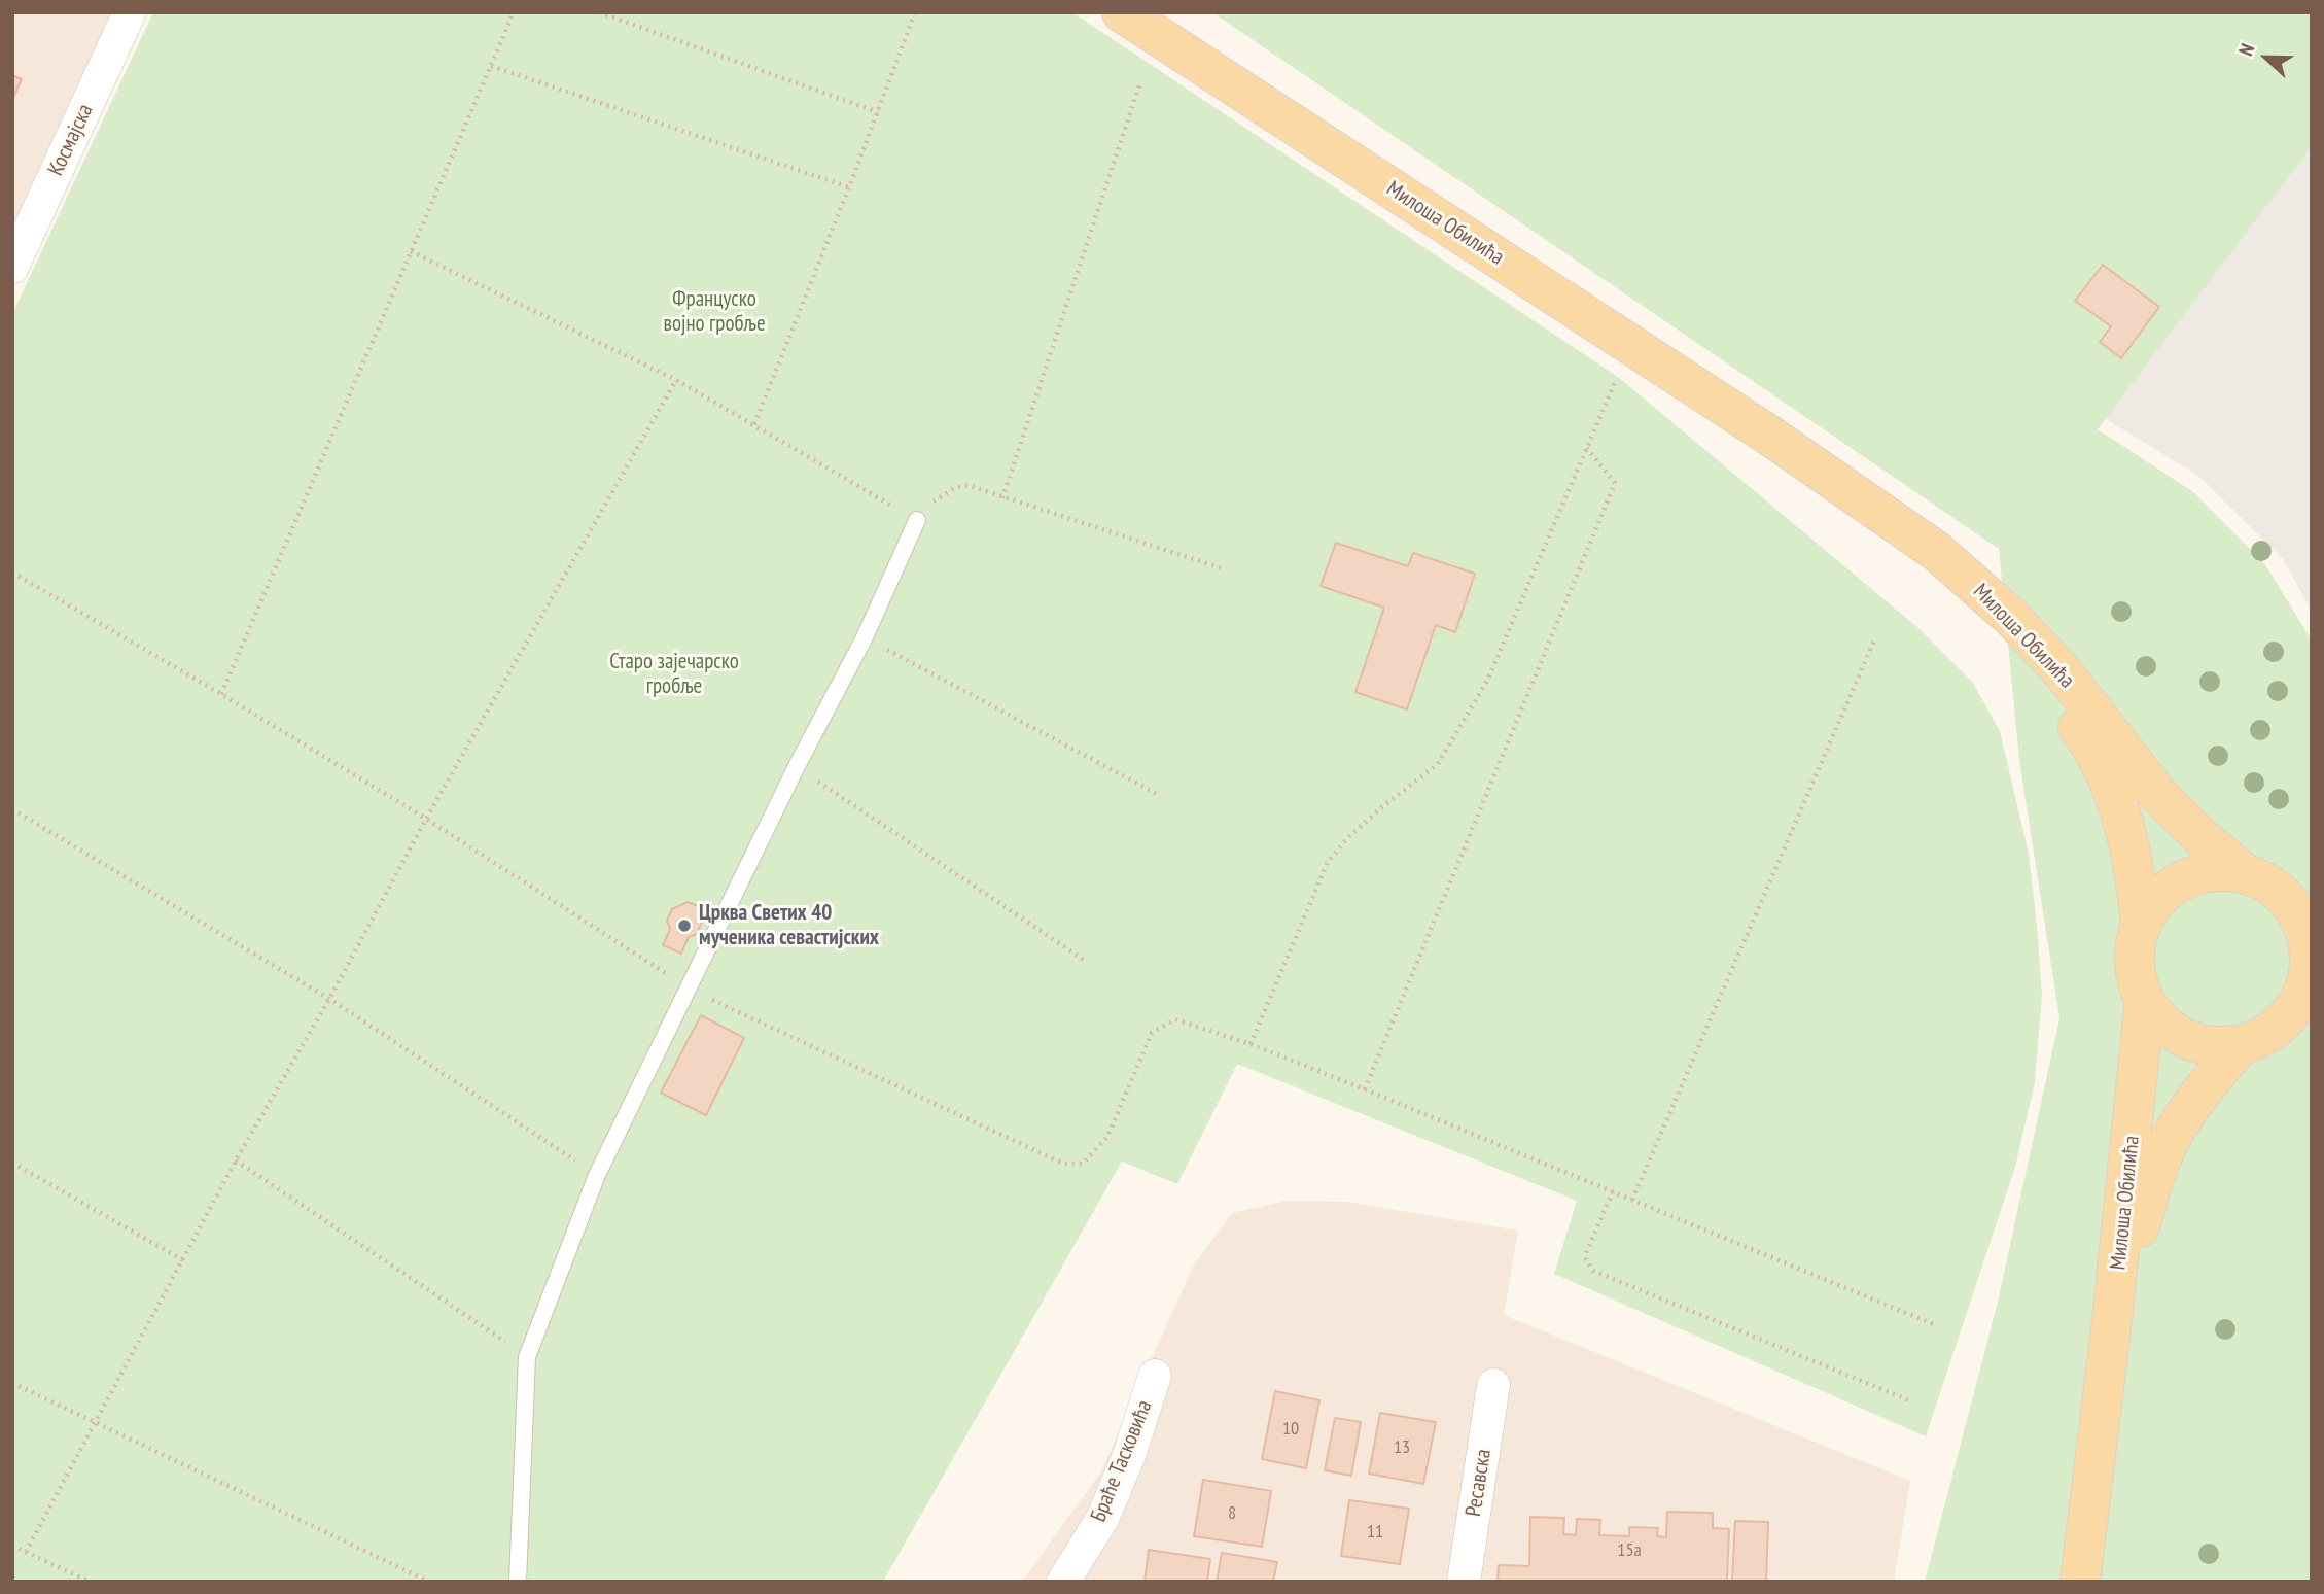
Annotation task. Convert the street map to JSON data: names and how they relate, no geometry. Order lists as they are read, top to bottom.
{
  "streets": {
    "main road": ["Милоша Обилића"],
    "street": ["Космајска", "Браће Тасковића", "Ресавска"]
  },
  "parks": ["Француско војно гробље", "Старо зајечарско гробље"],
  "places": ["Црква Светих 40 мученика севастијских"],
  "house_numbers": [
    "10",
    "13",
    "8",
    "11",
    "15a"
  ],
  "north": "left"
}
